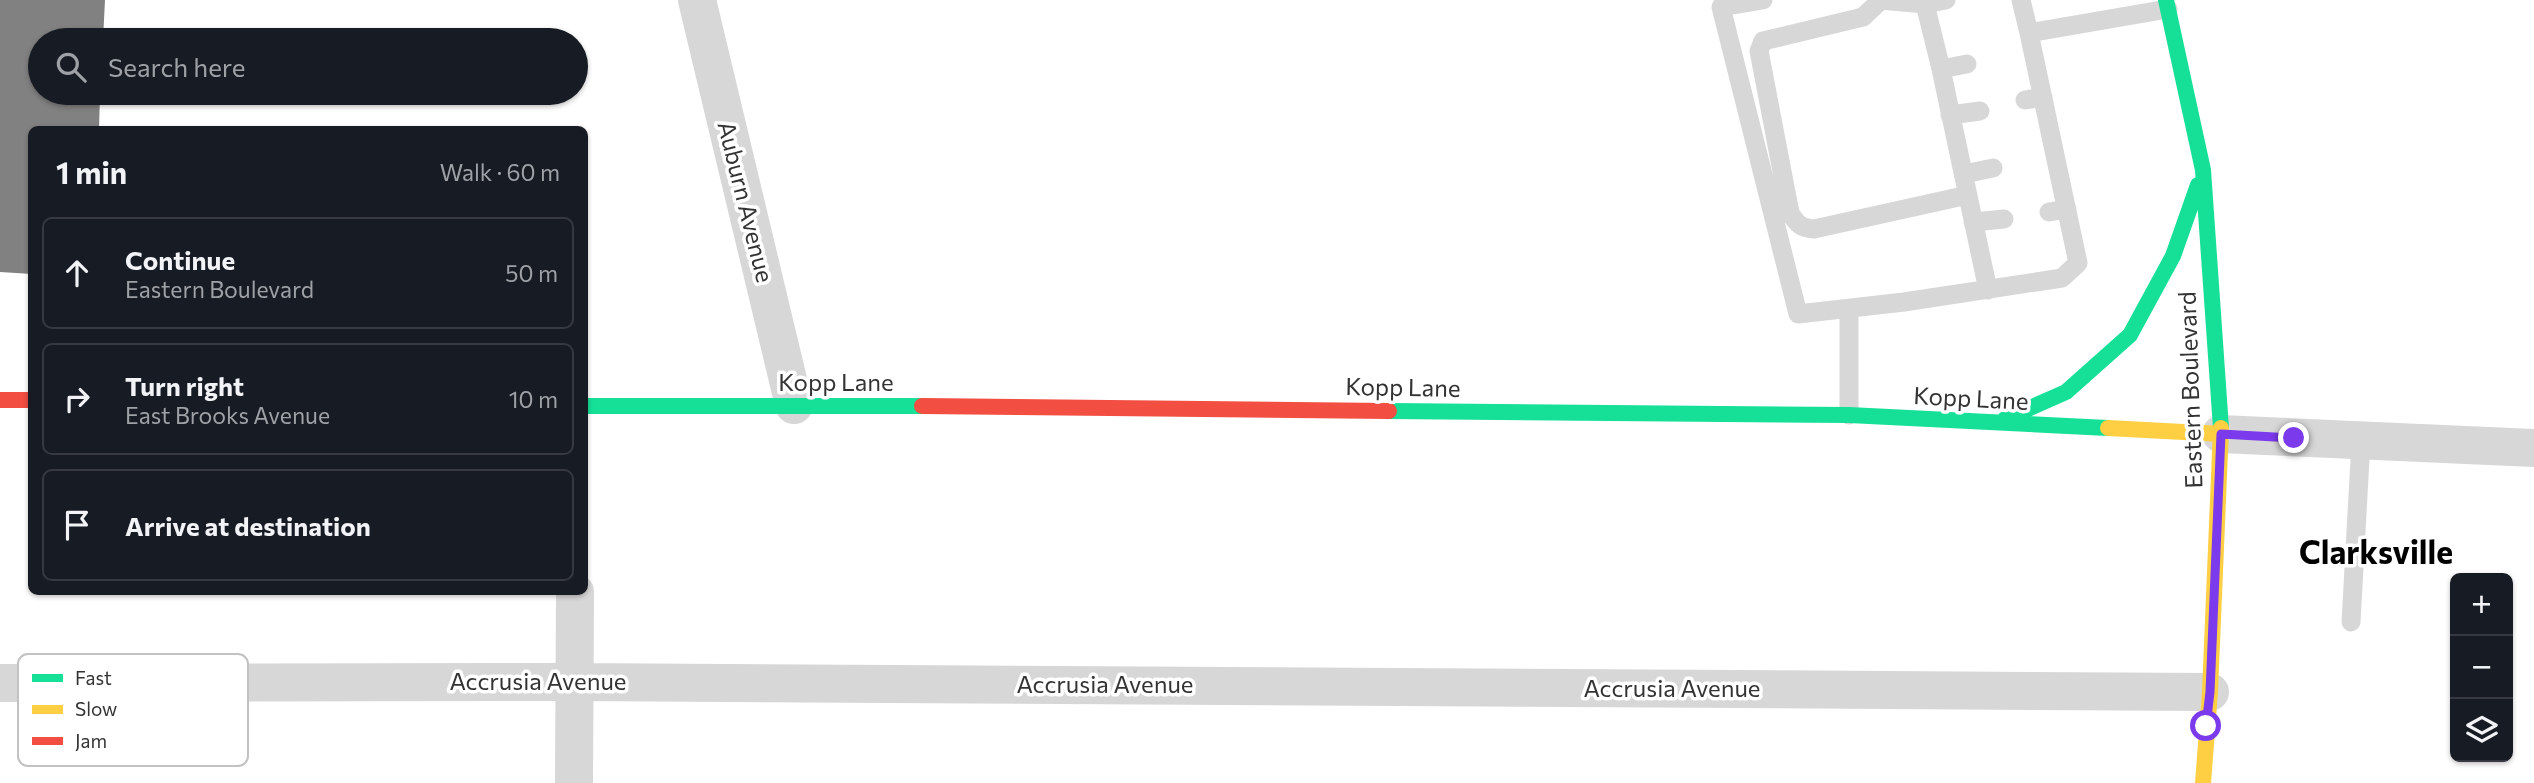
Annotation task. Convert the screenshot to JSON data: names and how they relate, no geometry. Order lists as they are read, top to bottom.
{
  "streets": {
    "street": [
      "Auburn Avenue",
      "Kopp Lane",
      "Eastern Boulevard",
      "Accrusia Avenue"
    ]
  },
  "crossings": [
    ["Auburn Avenue", "Kopp Lane"],
    ["Kopp Lane", "Eastern Boulevard"],
    ["Eastern Boulevard", "Accrusia Avenue"]
  ],
  "districts": ["Clarksville"],
  "legend": ["Fast", "Slow", "Jam"],
  "page": {
    "search": "Search here",
    "heading": ["1 min", "Walk · 60 m"],
    "list": [
      ["Continue", "Eastern Boulevard", "50 m"],
      ["Turn right", "East Brooks Avenue", "10 m"],
      "Arrive at destination"
    ],
    "map_buttons": ["+", "−"]
  }
}
